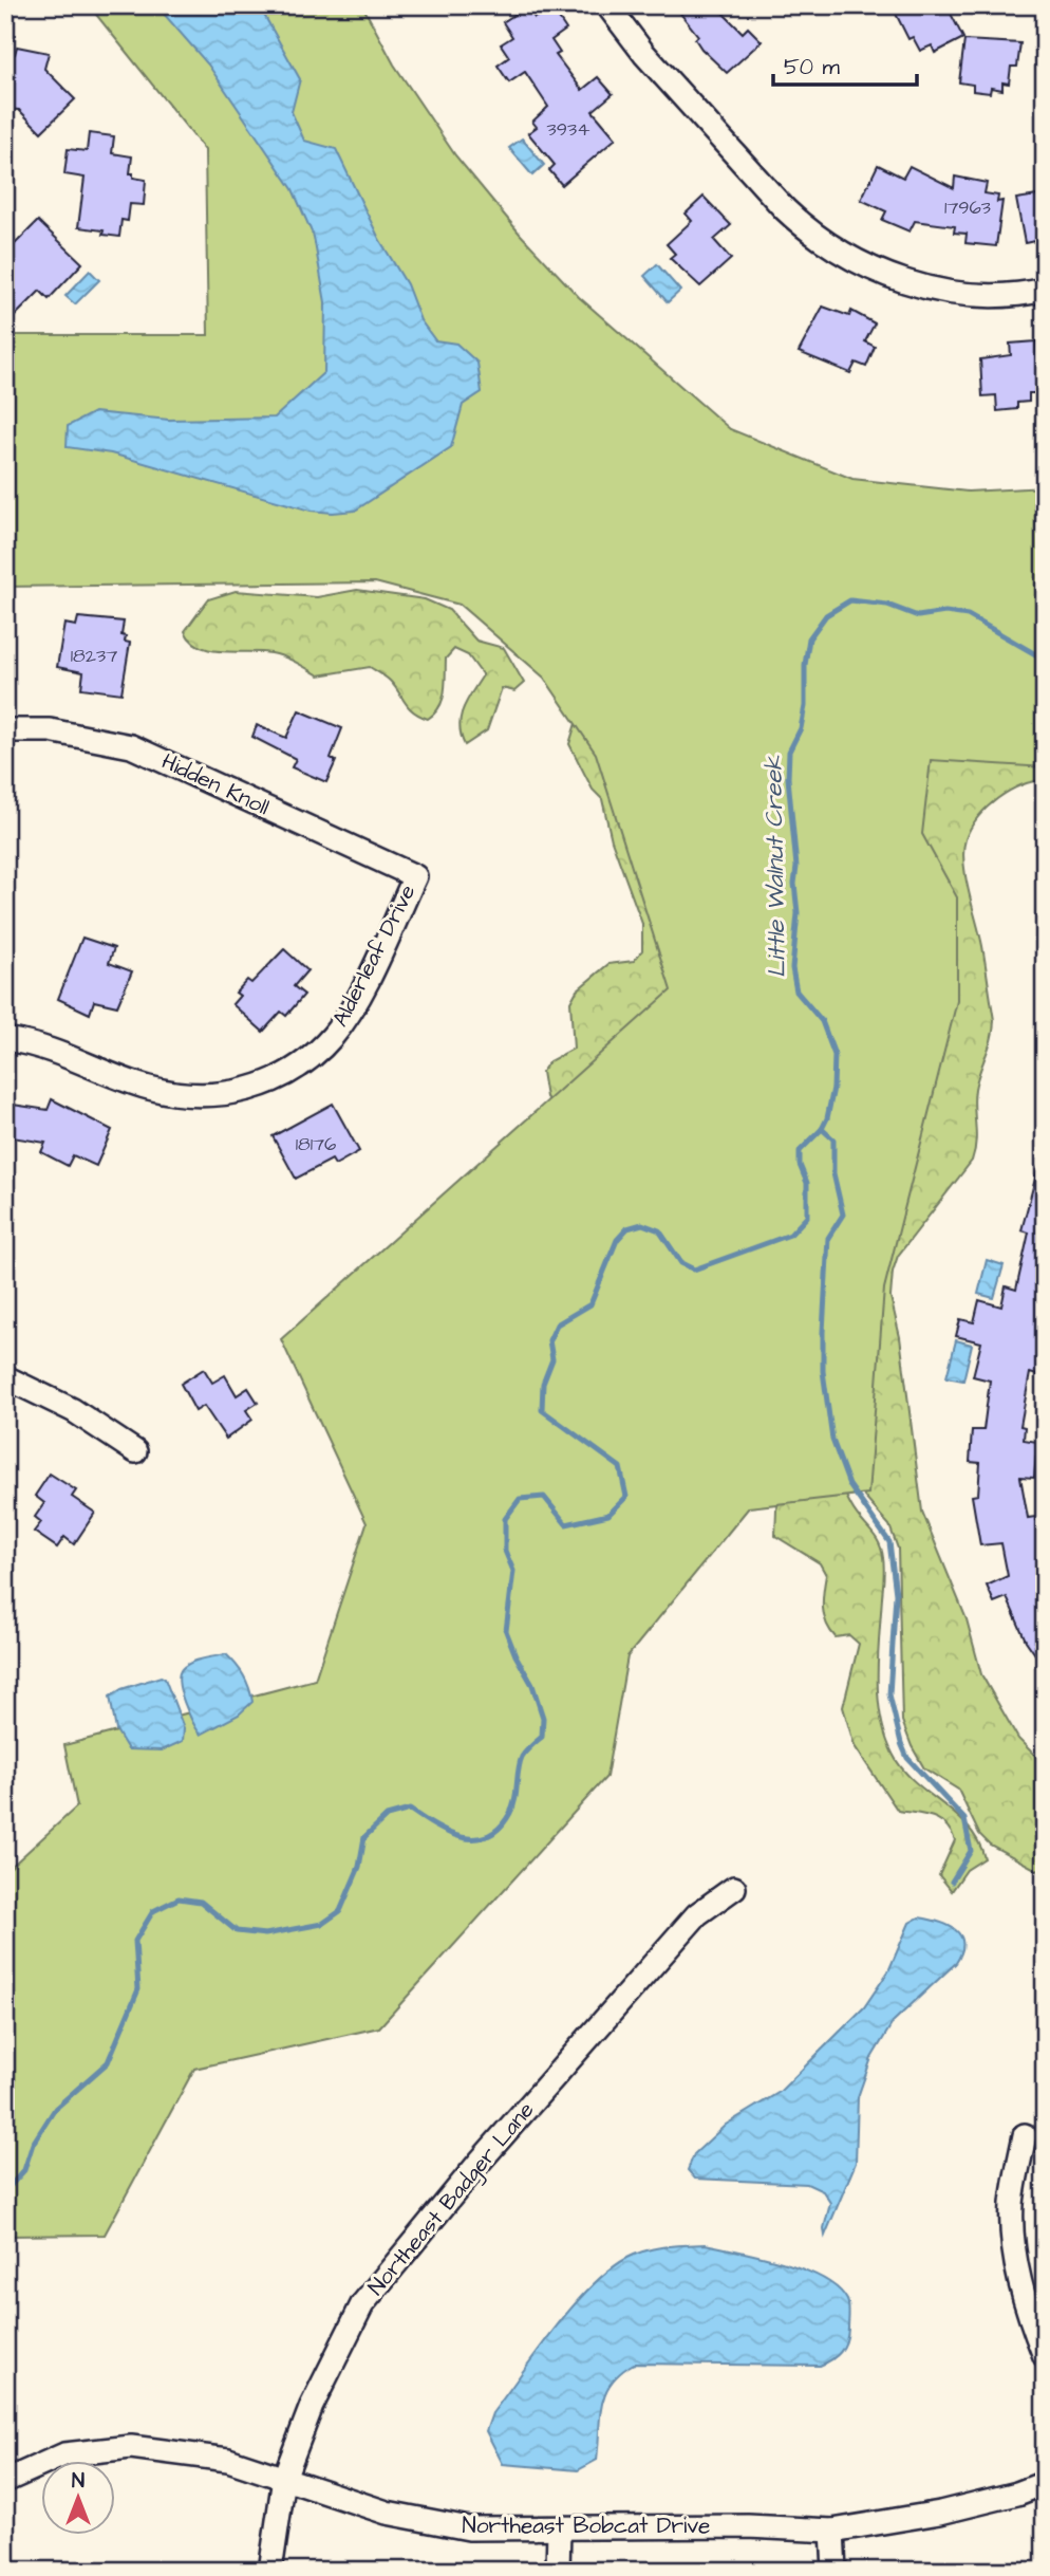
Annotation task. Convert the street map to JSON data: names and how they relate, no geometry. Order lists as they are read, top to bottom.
{
  "streets": {
    "street": [
      "Hidden Knoll",
      "Alderleaf Drive",
      "Northeast Badger Lane",
      "Northeast Bobcat Drive"
    ]
  },
  "crossings": [
    ["Hidden Knoll", "Alderleaf Drive"],
    ["Northeast Badger Lane", "Northeast Bobcat Drive"]
  ],
  "water": ["Little Walnut Creek"],
  "house_numbers": [
    "3934",
    "17963",
    "18237",
    "18176"
  ],
  "scale_bar": "50 m",
  "north": "top"
}
